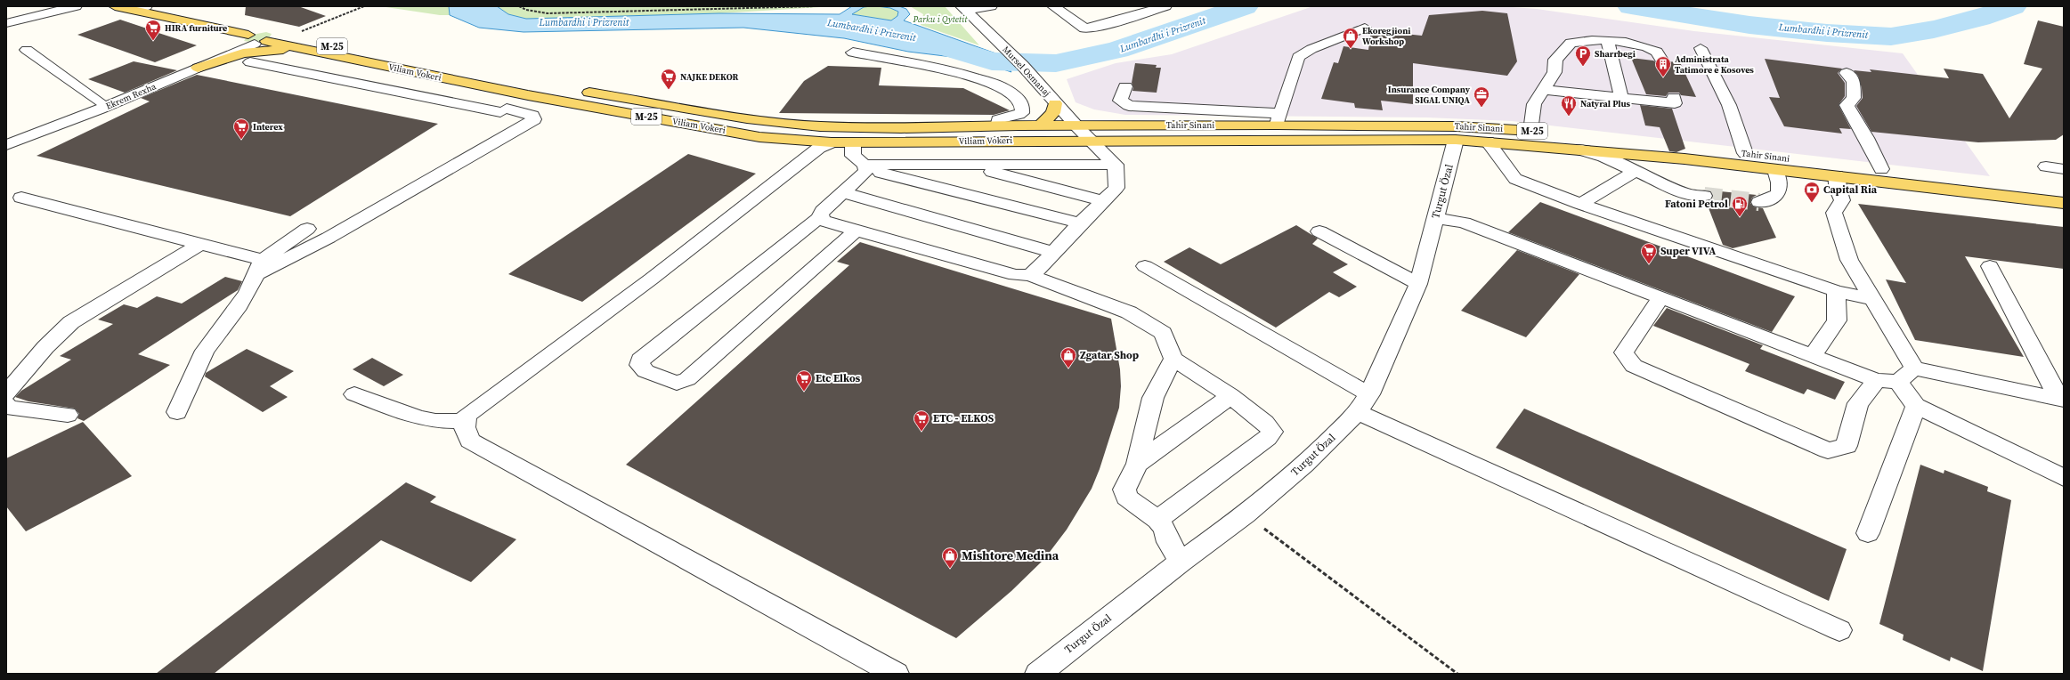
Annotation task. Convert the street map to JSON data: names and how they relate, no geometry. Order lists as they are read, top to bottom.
{
  "streets": {
    "main road": ["M-25", "Viliam Vokeri", "Tahir Sinani"],
    "street": ["Mursel Osmanaj", "Ekrem Rexha", "Turgut Özal"]
  },
  "crossings": [
    ["Mursel Osmanaj", "Tahir Sinani"],
    ["Viliam Vokeri", "Ekrem Rexha"],
    ["Viliam Vokeri", "Tahir Sinani"],
    ["Tahir Sinani", "Turgut Özal"]
  ],
  "water": ["Lumbardhi i Prizrenit"],
  "parks": ["Parku i Qytetit"],
  "places": {
    "supermarket": [
      "HIRA furniture",
      "NAJKE DEKOR",
      "Interex",
      "Super VIVA",
      "Etc Elkos",
      "ETC - ELKOS"
    ],
    "shop": ["Ekoregjioni Workshop", "Zgatar Shop", "Mishtore Medina"],
    "parking": ["Sharrbegi"],
    "building": ["Administrata Tatimore e Kosoves"],
    "office": ["Insurance Company SIGAL UNIQA"],
    "restaurant": ["Natyral Plus"],
    "bank": ["Capital Ria"],
    "fuel station": ["Fatoni Petrol"]
  }
}
